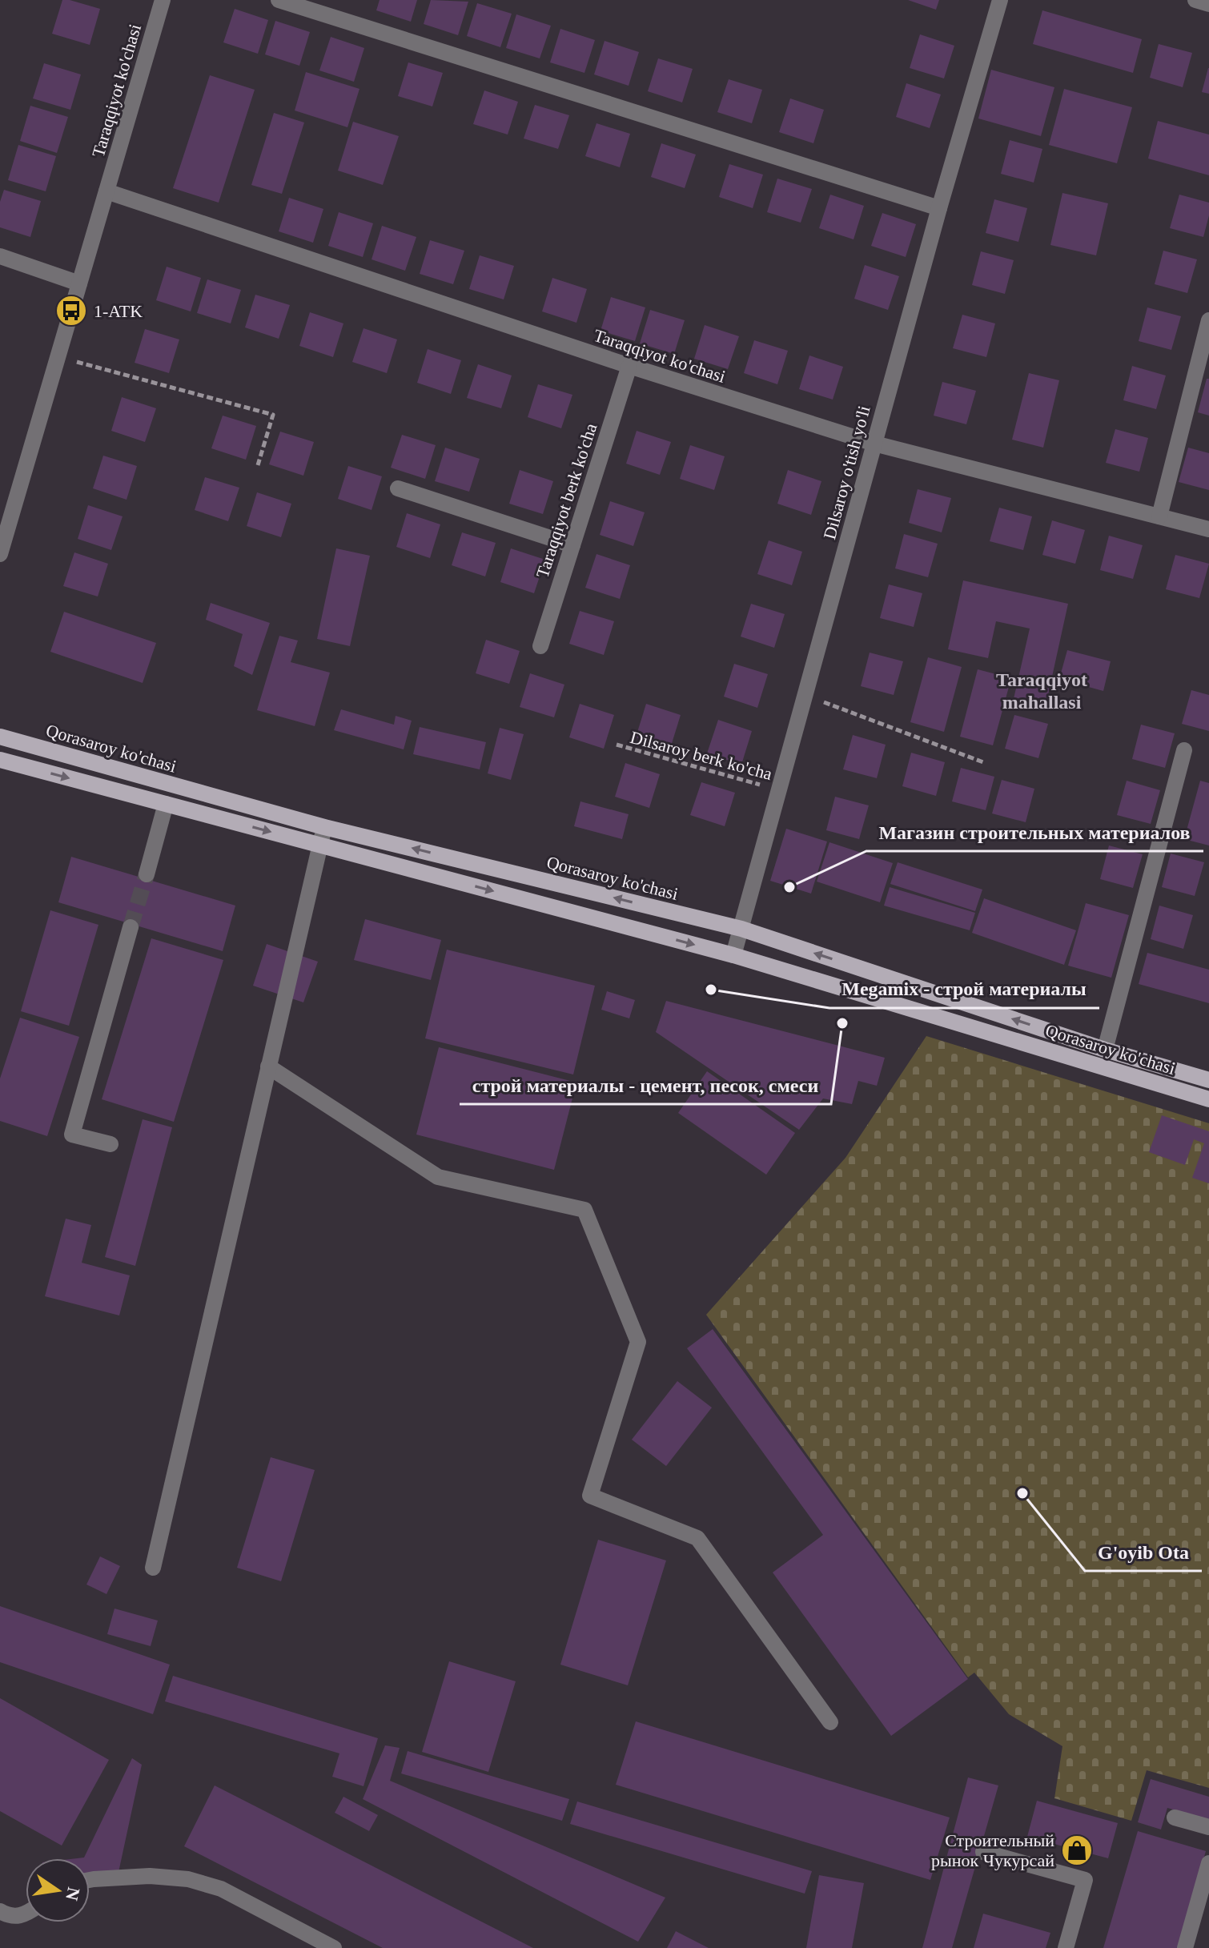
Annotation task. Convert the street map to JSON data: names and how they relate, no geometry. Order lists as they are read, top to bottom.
{
  "streets": {
    "main road": ["Qorasaroy ko'chasi"],
    "street": ["Taraqqiyot ko'chasi", "Dilsaroy o'tish yo'li", "Taraqqiyot berk ko'cha"],
    "path": ["Dilsaroy berk ko'cha"]
  },
  "crossings": [
    ["Taraqqiyot ko'chasi", "Dilsaroy o'tish yo'li"],
    ["Taraqqiyot ko'chasi", "Taraqqiyot berk ko'cha"],
    ["Dilsaroy o'tish yo'li", "Qorasaroy ko'chasi"],
    ["Dilsaroy o'tish yo'li", "Dilsaroy berk ko'cha"]
  ],
  "districts": ["Taraqqiyot mahallasi"],
  "places": {
    "bus stop": ["1-ATK"],
    "other": [
      "Магазин строительных материалов",
      "Megamix - строй материалы",
      "строй материалы - цемент, песок, смеси",
      "G'oyib Ota"
    ],
    "shop": ["Строительный рынок Чукурсай"]
  },
  "north": "right"
}
